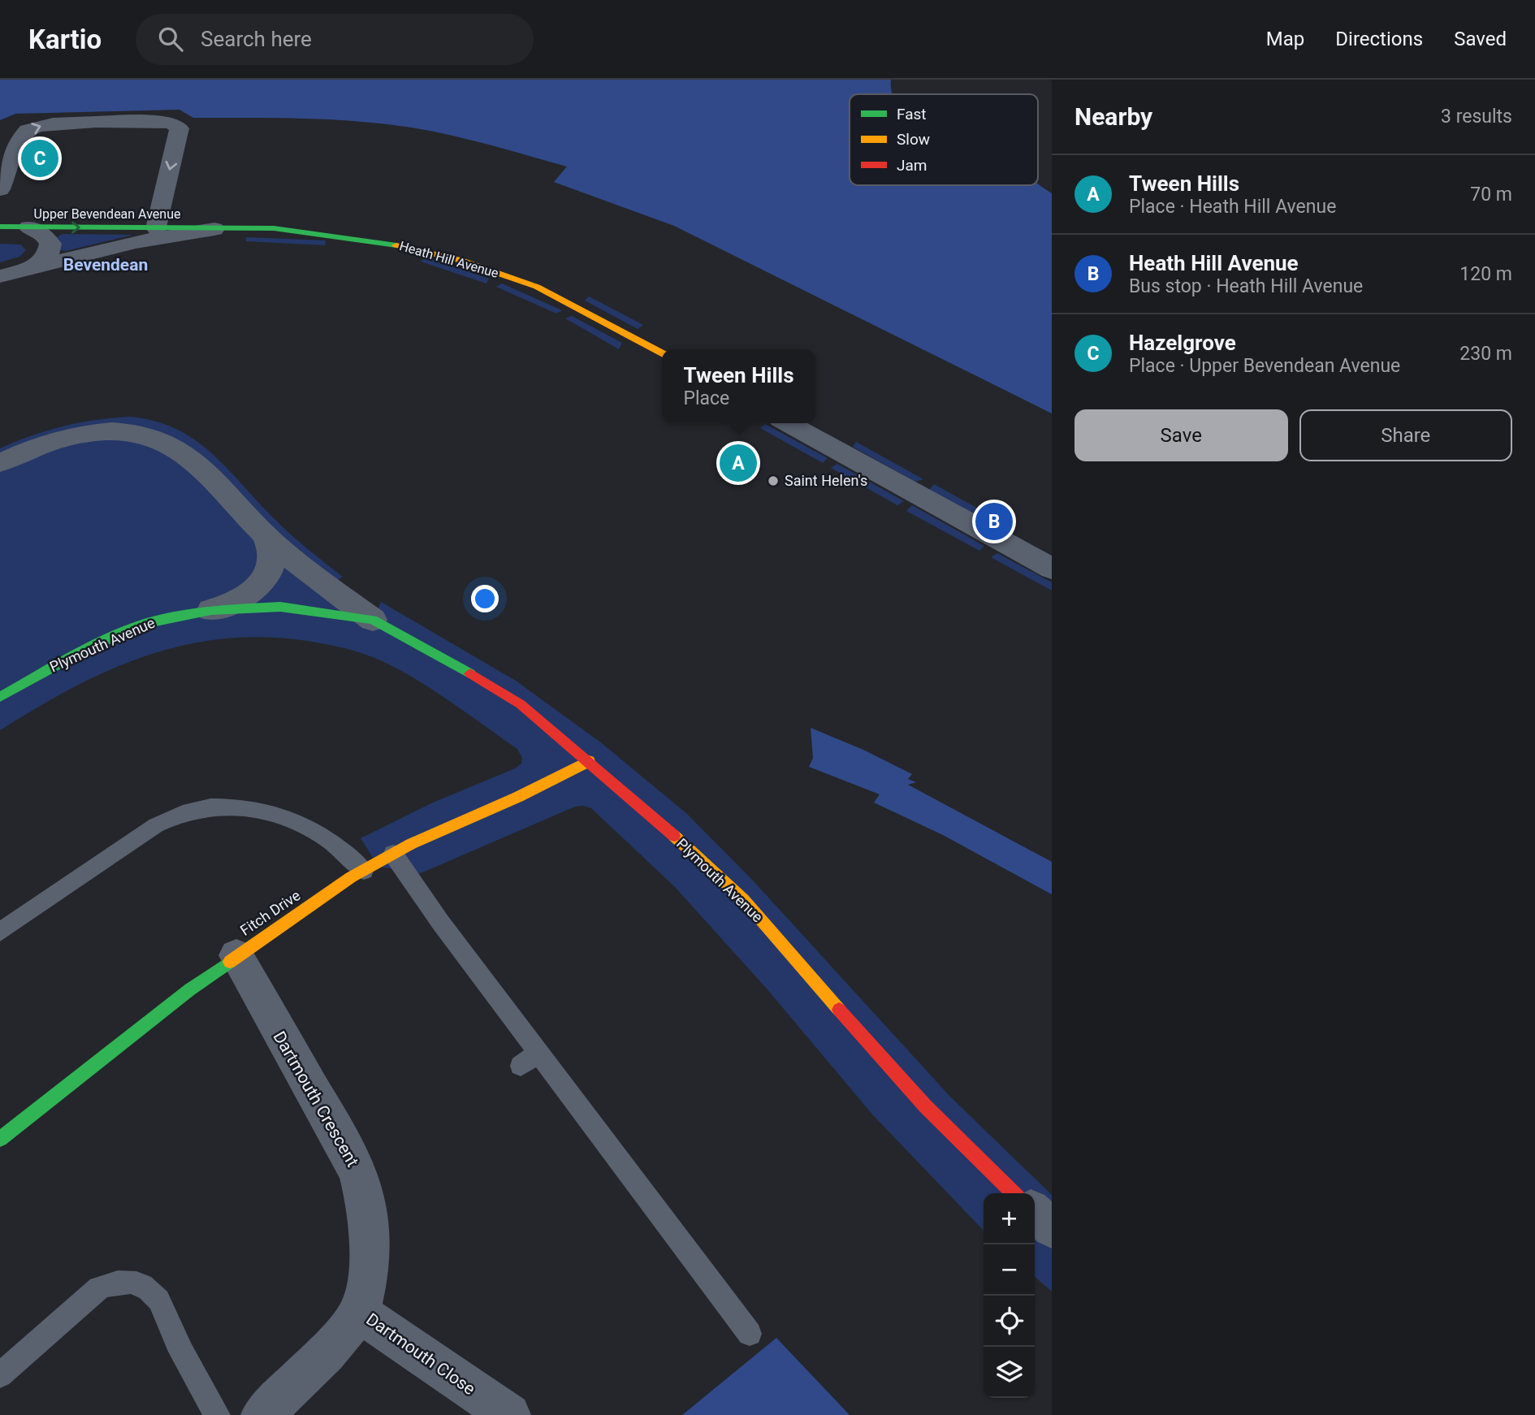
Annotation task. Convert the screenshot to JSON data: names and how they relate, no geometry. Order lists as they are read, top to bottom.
{
  "streets": {
    "street": [
      "Upper Bevendean Avenue",
      "Heath Hill Avenue",
      "Plymouth Avenue",
      "Fitch Drive",
      "Dartmouth Crescent",
      "Dartmouth Close"
    ]
  },
  "crossings": [
    ["Upper Bevendean Avenue", "Heath Hill Avenue"],
    ["Plymouth Avenue", "Fitch Drive"],
    ["Fitch Drive", "Dartmouth Crescent"],
    ["Dartmouth Crescent", "Dartmouth Close"]
  ],
  "districts": ["Bevendean"],
  "places": ["Saint Helen's"],
  "legend": ["Fast", "Slow", "Jam"],
  "page": {
    "header": "Kartio",
    "search": "Search here",
    "nav": ["Map", "Directions", "Saved"],
    "heading": ["Nearby", "3 results"],
    "pins": ["C", "A", "B"],
    "list": [
      {
        "mark": "A",
        "name": "Tween Hills",
        "note": "Place · Heath Hill Avenue",
        "value": "70 m"
      },
      {
        "mark": "B",
        "name": "Heath Hill Avenue",
        "note": "Bus stop · Heath Hill Avenue",
        "value": "120 m"
      },
      {
        "mark": "C",
        "name": "Hazelgrove",
        "note": "Place · Upper Bevendean Avenue",
        "value": "230 m"
      }
    ],
    "popup": ["Tween Hills", "Place"],
    "buttons": ["Save", "Share"],
    "map_buttons": ["+", "−"]
  }
}
